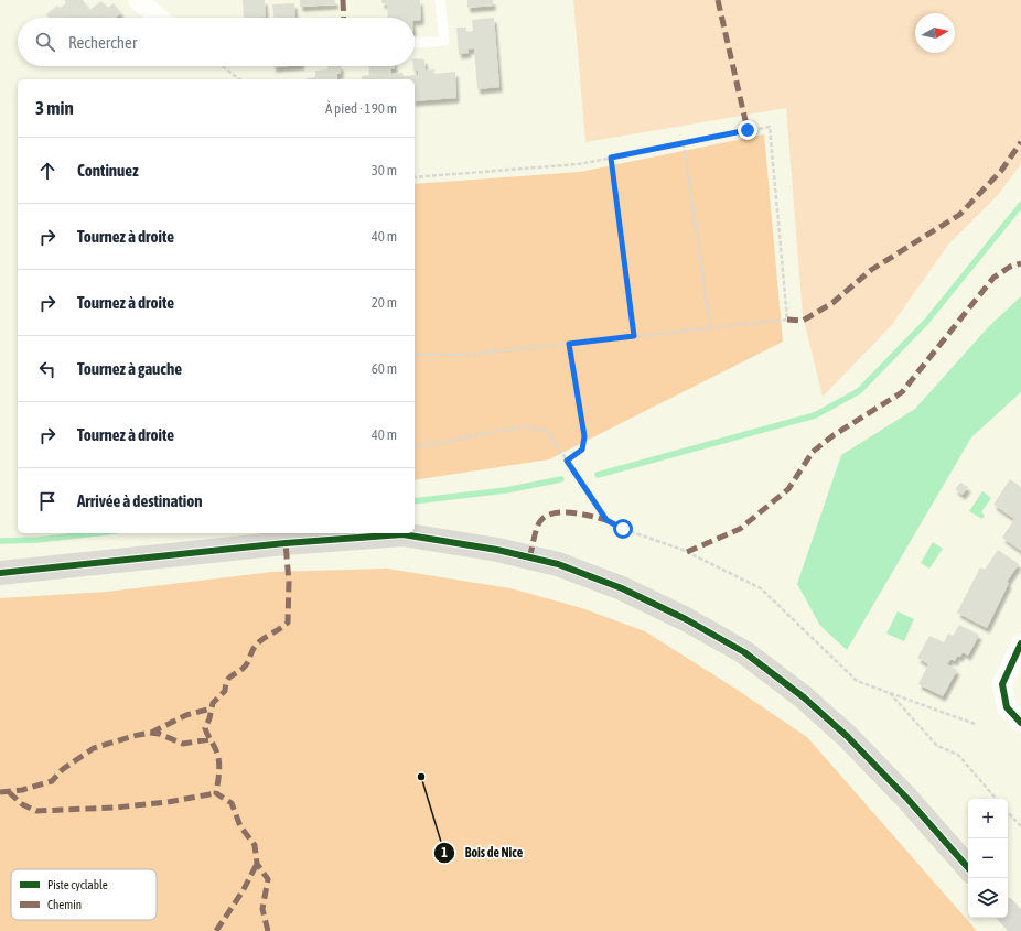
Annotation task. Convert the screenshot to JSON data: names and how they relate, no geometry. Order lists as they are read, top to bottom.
{
  "places": ["Bois de Nice"],
  "legend": ["Piste cyclable", "Chemin"],
  "north": "right",
  "page": {
    "search": "Rechercher",
    "heading": ["3 min", "À pied · 190 m"],
    "list": [
      ["Continuez", "30 m"],
      ["Tournez à droite", "40 m"],
      ["Tournez à droite", "20 m"],
      ["Tournez à gauche", "60 m"],
      ["Tournez à droite", "40 m"],
      "Arrivée à destination"
    ],
    "map_buttons": ["+", "−"]
  }
}
